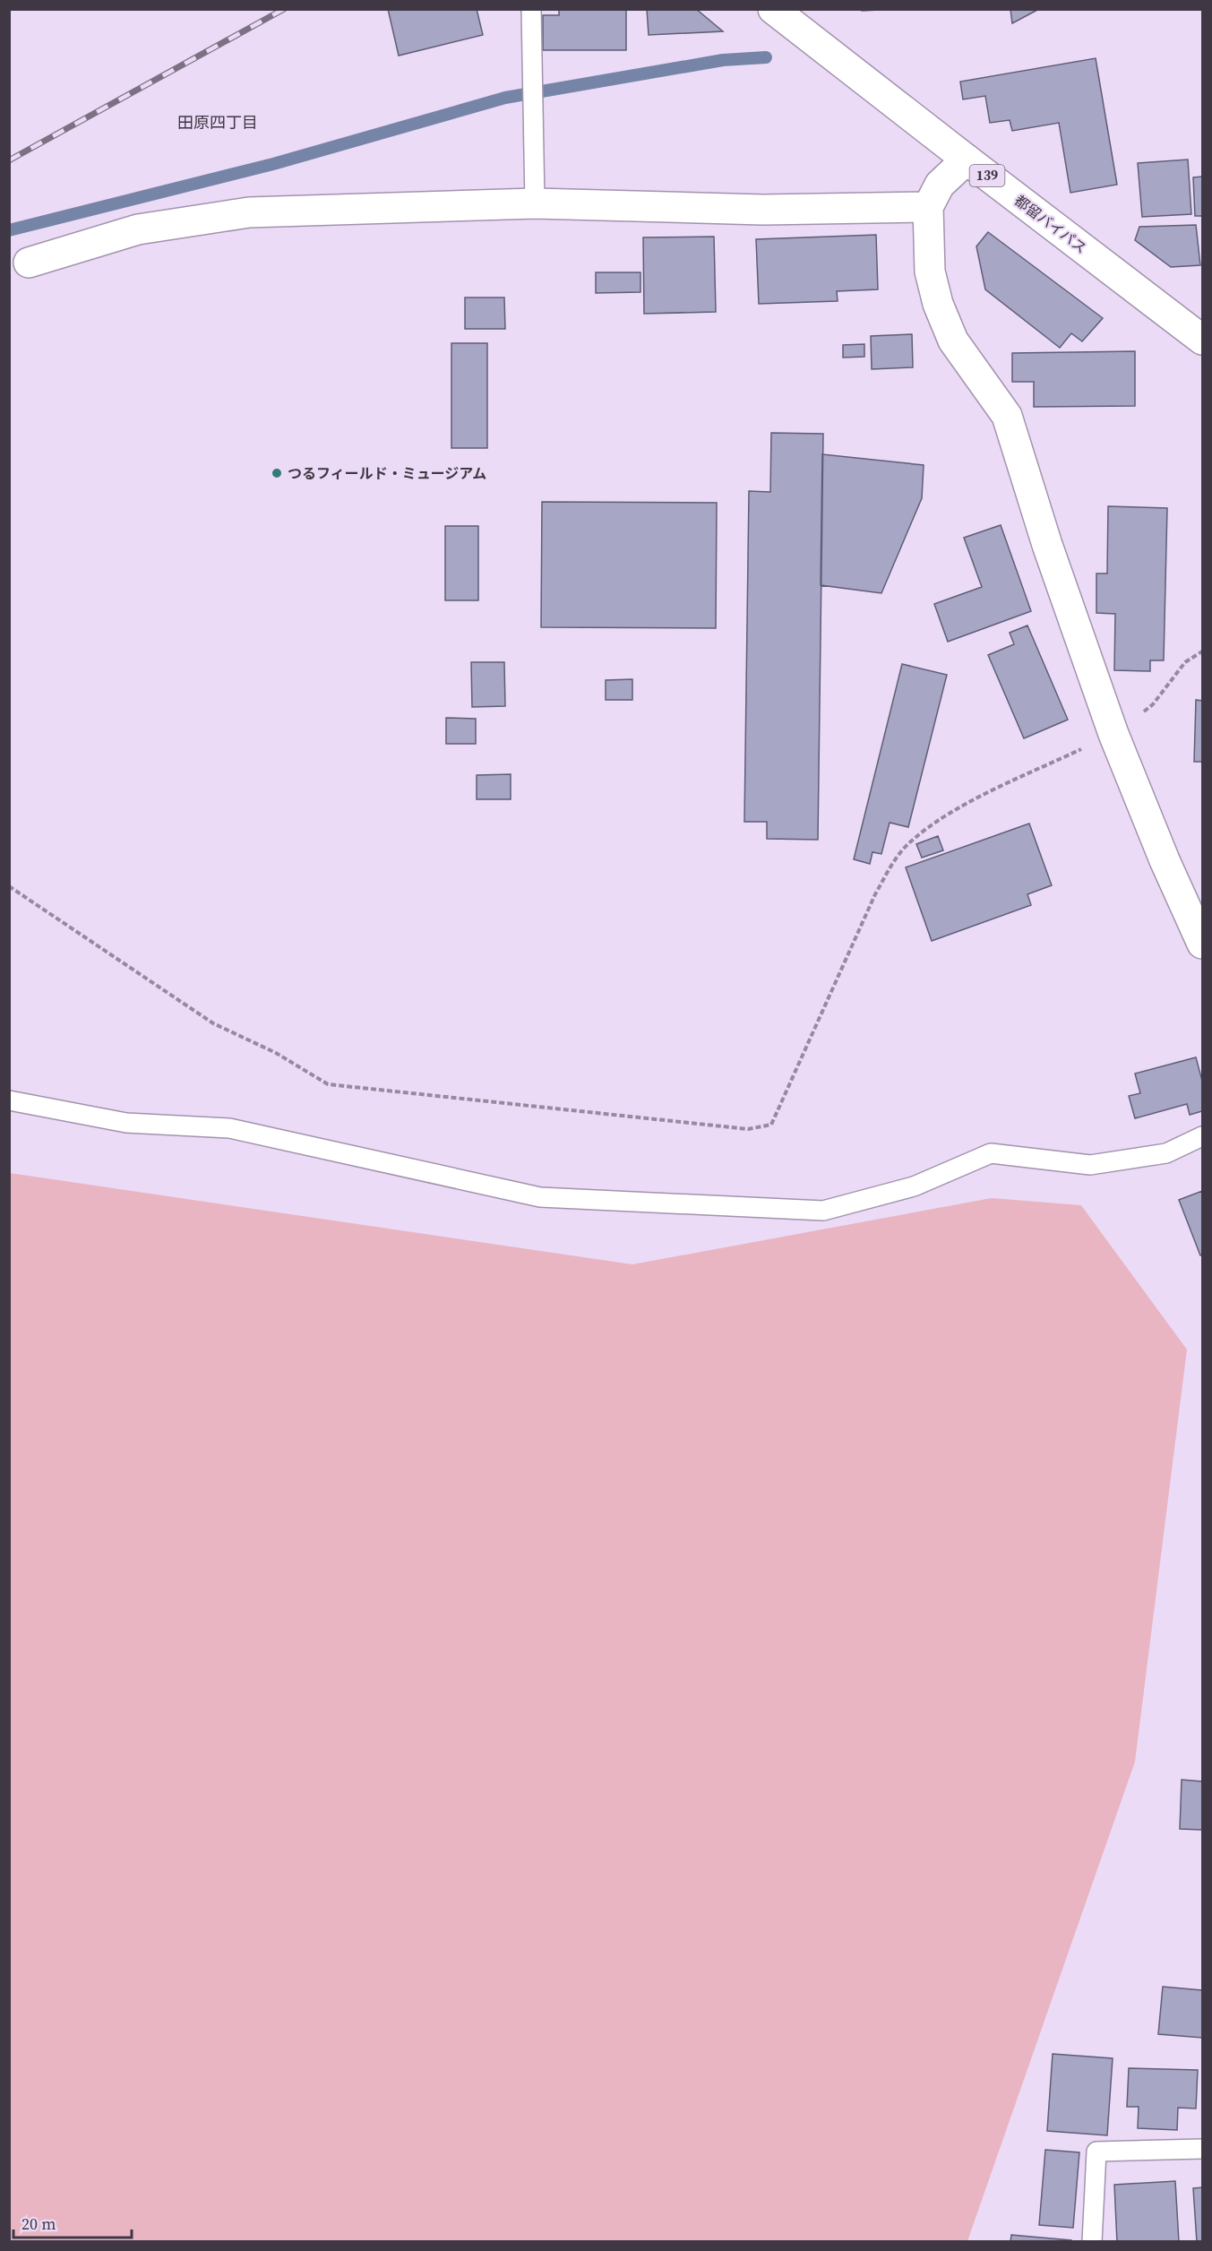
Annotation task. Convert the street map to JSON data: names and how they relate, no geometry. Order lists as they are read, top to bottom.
{
  "streets": {
    "main road": ["139", "都留バイパス"]
  },
  "districts": ["田原四丁目"],
  "places": ["つるフィールド・ミュージアム"],
  "scale_bar": "20 m"
}
